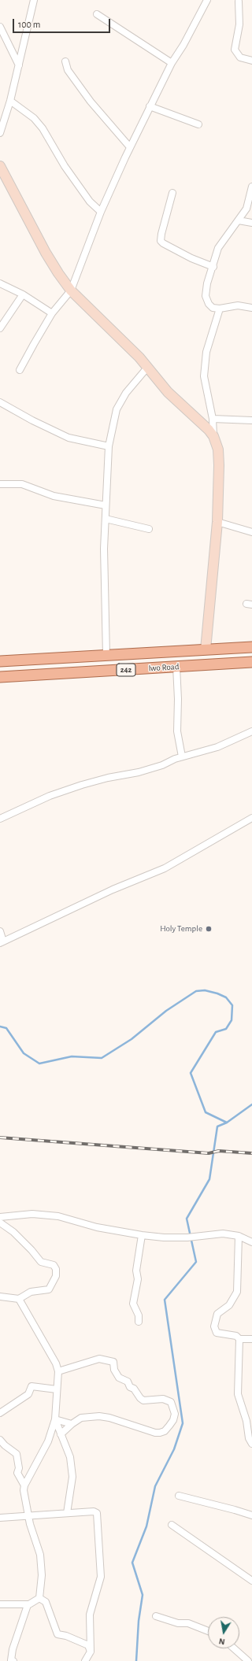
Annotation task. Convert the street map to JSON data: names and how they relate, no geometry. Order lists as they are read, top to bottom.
{
  "streets": {
    "main road": ["Iwo Road", "242"]
  },
  "places": ["Holy Temple"],
  "scale_bar": "100 m",
  "north": "bottom"
}
